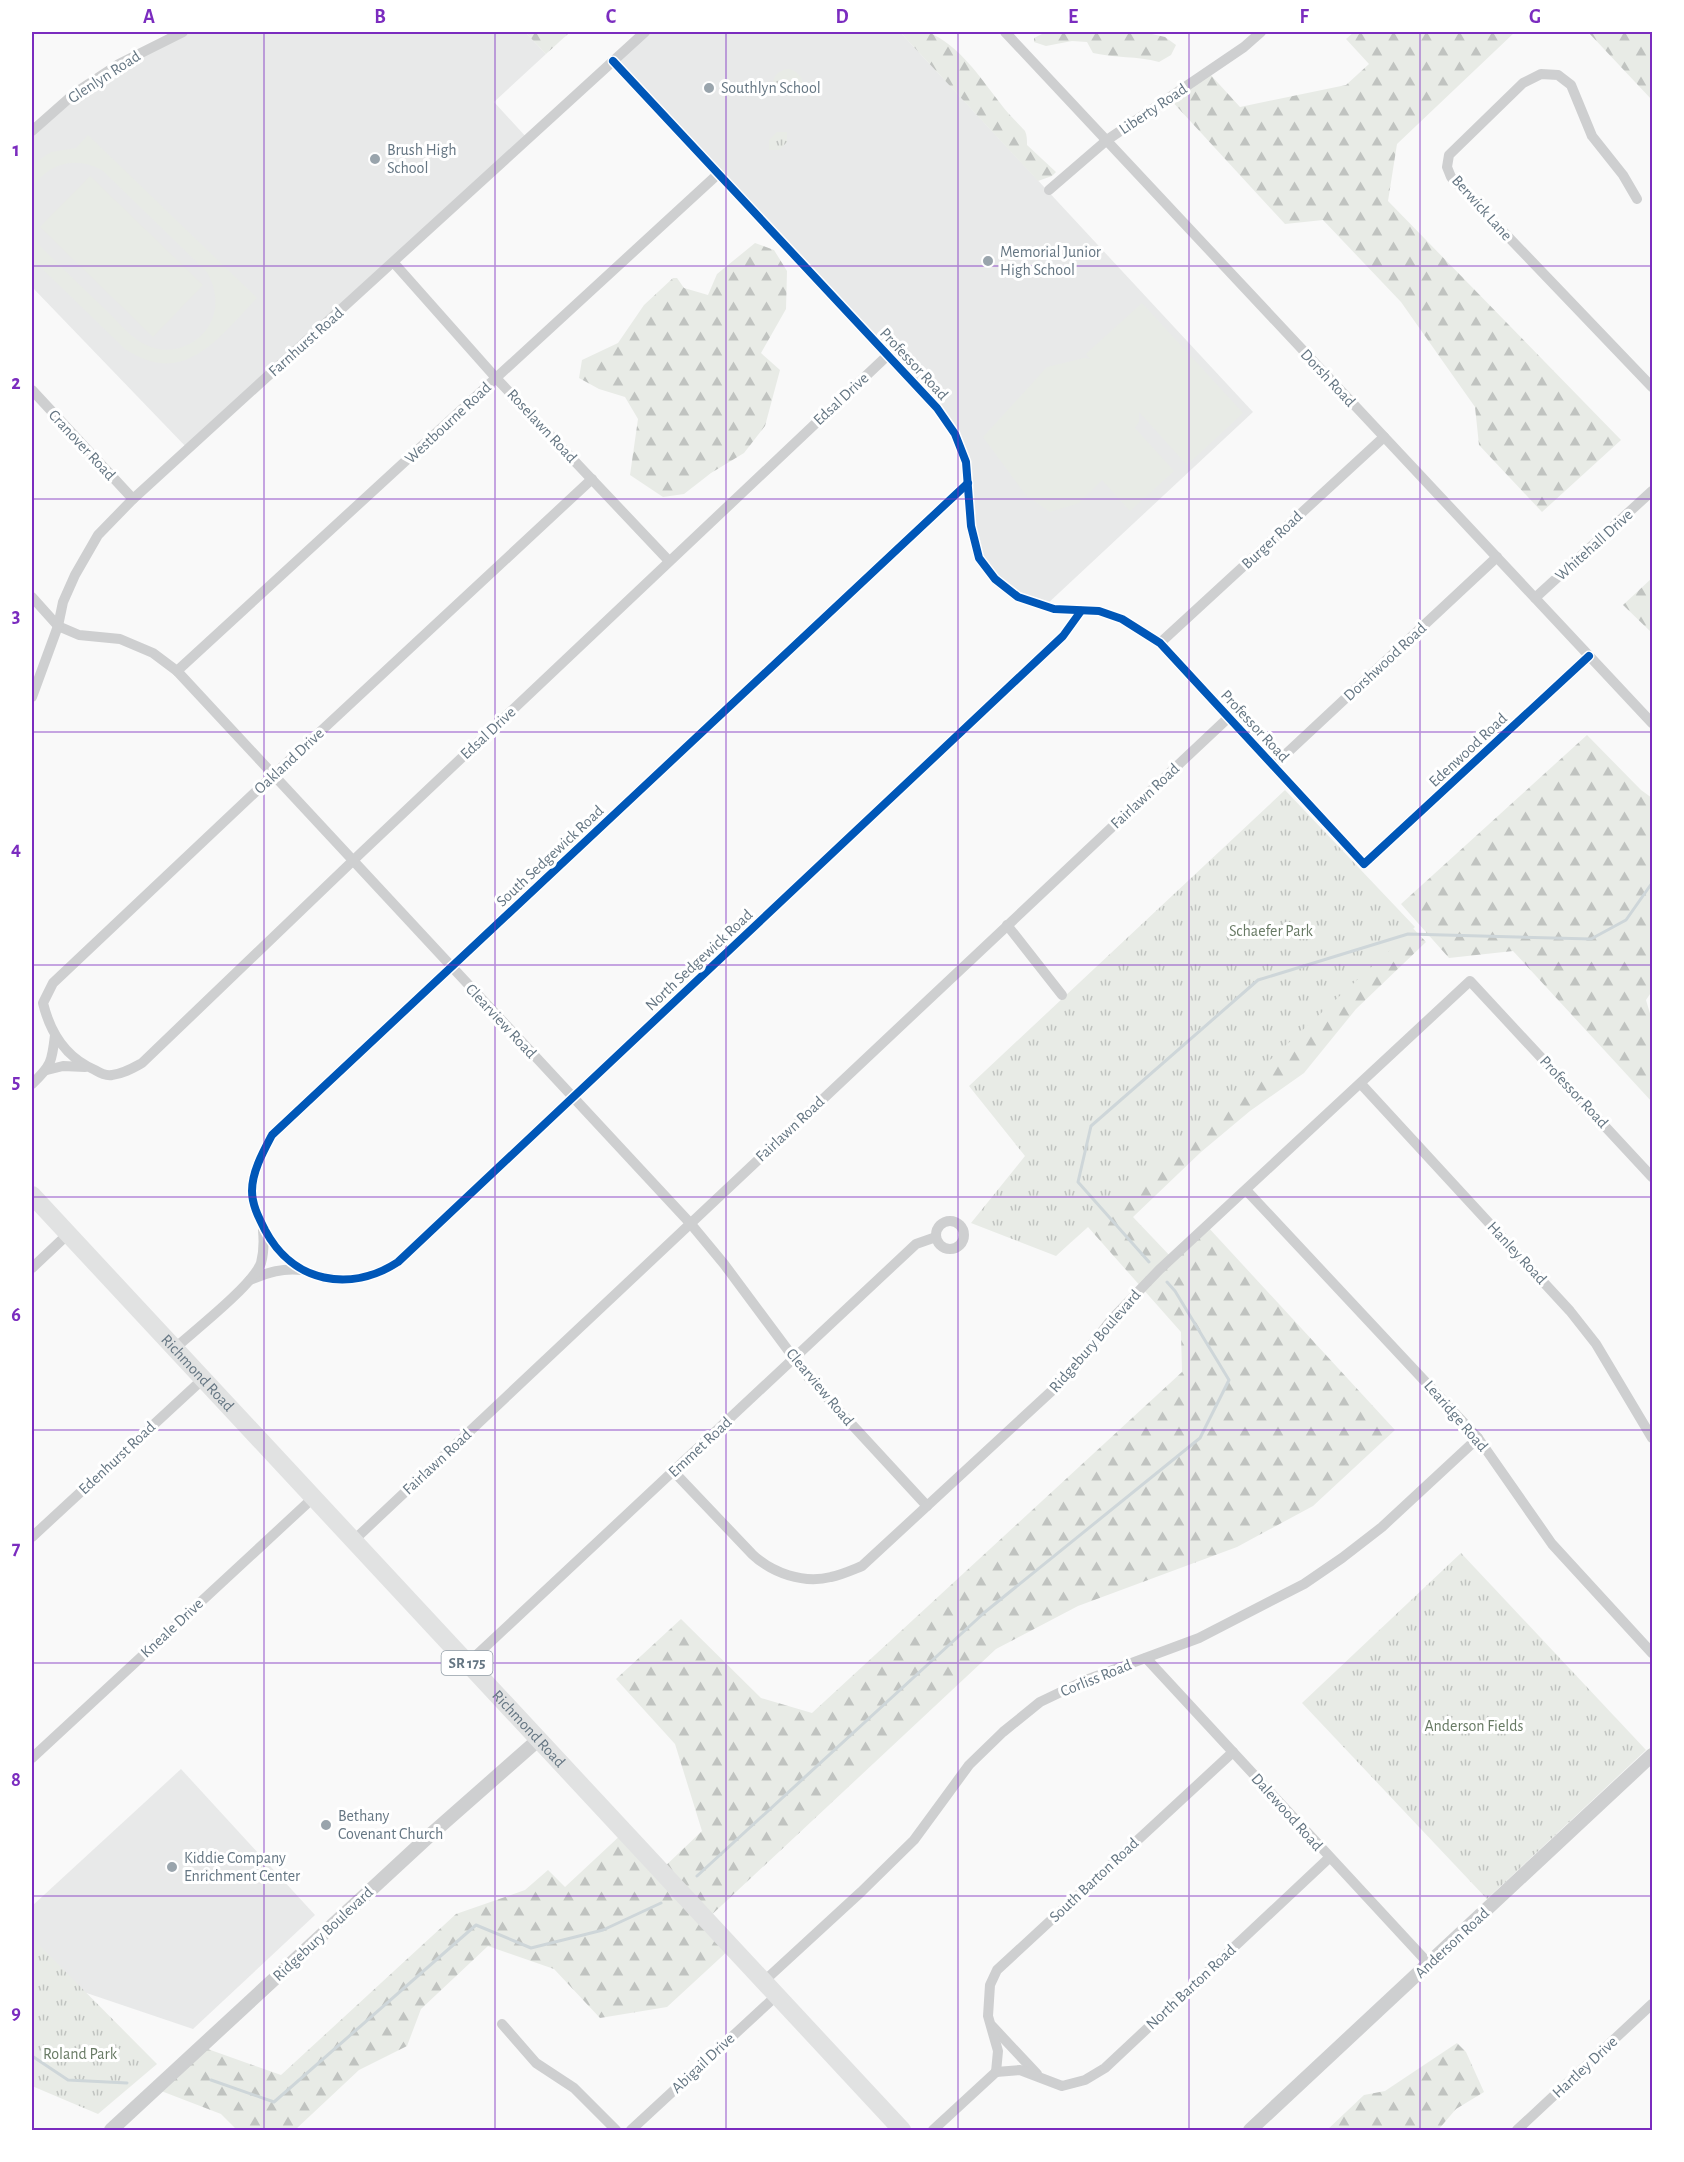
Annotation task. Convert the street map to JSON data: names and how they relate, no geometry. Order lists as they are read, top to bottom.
{
  "streets": {
    "main road": ["Richmond Road", "SR 175"],
    "street": [
      "Glenlyn Road",
      "Liberty Road",
      "Berwick Lane",
      "Farnhurst Road",
      "Professor Road",
      "Dorsh Road",
      "Edsal Drive",
      "Westbourne Road",
      "Roselawn Road",
      "Cranover Road",
      "Burger Road",
      "Whitehall Drive",
      "Dorshwood Road",
      "Edenwood Road",
      "Oakland Drive",
      "Fairlawn Road",
      "South Sedgewick Road",
      "North Sedgewick Road",
      "Clearview Road",
      "Hanley Road",
      "Ridgebury Boulevard",
      "Learidge Road",
      "Emmet Road",
      "Edenhurst Road",
      "Kneale Drive",
      "Corliss Road",
      "Dalewood Road",
      "South Barton Road",
      "Anderson Road",
      "North Barton Road",
      "Abigail Drive",
      "Hartley Drive"
    ]
  },
  "crossings": [
    ["Liberty Road", "Dorsh Road"],
    ["Farnhurst Road", "Professor Road"],
    ["Farnhurst Road", "Roselawn Road"],
    ["Farnhurst Road", "Cranover Road"],
    ["Farnhurst Road", "Clearview Road"],
    ["Professor Road", "Edsal Drive"],
    ["Professor Road", "Westbourne Road"],
    ["Professor Road", "Burger Road"],
    ["Professor Road", "Dorshwood Road"],
    ["Professor Road", "Edenwood Road"],
    ["Professor Road", "Fairlawn Road"],
    ["Professor Road", "South Sedgewick Road"],
    ["Professor Road", "North Sedgewick Road"],
    ["Professor Road", "Ridgebury Boulevard"],
    ["Dorsh Road", "Burger Road"],
    ["Dorsh Road", "Whitehall Drive"],
    ["Dorsh Road", "Dorshwood Road"],
    ["Dorsh Road", "Edenwood Road"],
    ["Edsal Drive", "Roselawn Road"],
    ["Edsal Drive", "Oakland Drive"],
    ["Edsal Drive", "Clearview Road"],
    ["Westbourne Road", "Roselawn Road"],
    ["Westbourne Road", "Clearview Road"],
    ["Roselawn Road", "Oakland Drive"],
    ["Oakland Drive", "Clearview Road"],
    ["Fairlawn Road", "Clearview Road"],
    ["Fairlawn Road", "Richmond Road"],
    ["South Sedgewick Road", "North Sedgewick Road"],
    ["South Sedgewick Road", "Clearview Road"],
    ["North Sedgewick Road", "Clearview Road"],
    ["Clearview Road", "Ridgebury Boulevard"],
    ["Clearview Road", "Emmet Road"],
    ["Hanley Road", "Ridgebury Boulevard"],
    ["Ridgebury Boulevard", "Richmond Road"],
    ["Ridgebury Boulevard", "Learidge Road"],
    ["Ridgebury Boulevard", "Emmet Road"],
    ["Richmond Road", "Emmet Road"],
    ["Richmond Road", "Edenhurst Road"],
    ["Richmond Road", "Kneale Drive"],
    ["Richmond Road", "Corliss Road"],
    ["Richmond Road", "Abigail Drive"],
    ["Learidge Road", "Corliss Road"],
    ["Corliss Road", "Dalewood Road"],
    ["Dalewood Road", "South Barton Road"],
    ["Dalewood Road", "Anderson Road"],
    ["Dalewood Road", "North Barton Road"],
    ["South Barton Road", "North Barton Road"]
  ],
  "parks": ["Schaefer Park", "Anderson Fields", "Roland Park"],
  "places": [
    "Southlyn School",
    "Brush High School",
    "Memorial Junior High School",
    "Bethany Covenant Church",
    "Kiddie Company Enrichment Center"
  ],
  "grid": {
    "columns": [
      "A",
      "B",
      "C",
      "D",
      "E",
      "F",
      "G"
    ],
    "rows": [
      "1",
      "2",
      "3",
      "4",
      "5",
      "6",
      "7",
      "8",
      "9"
    ]
  }
}
